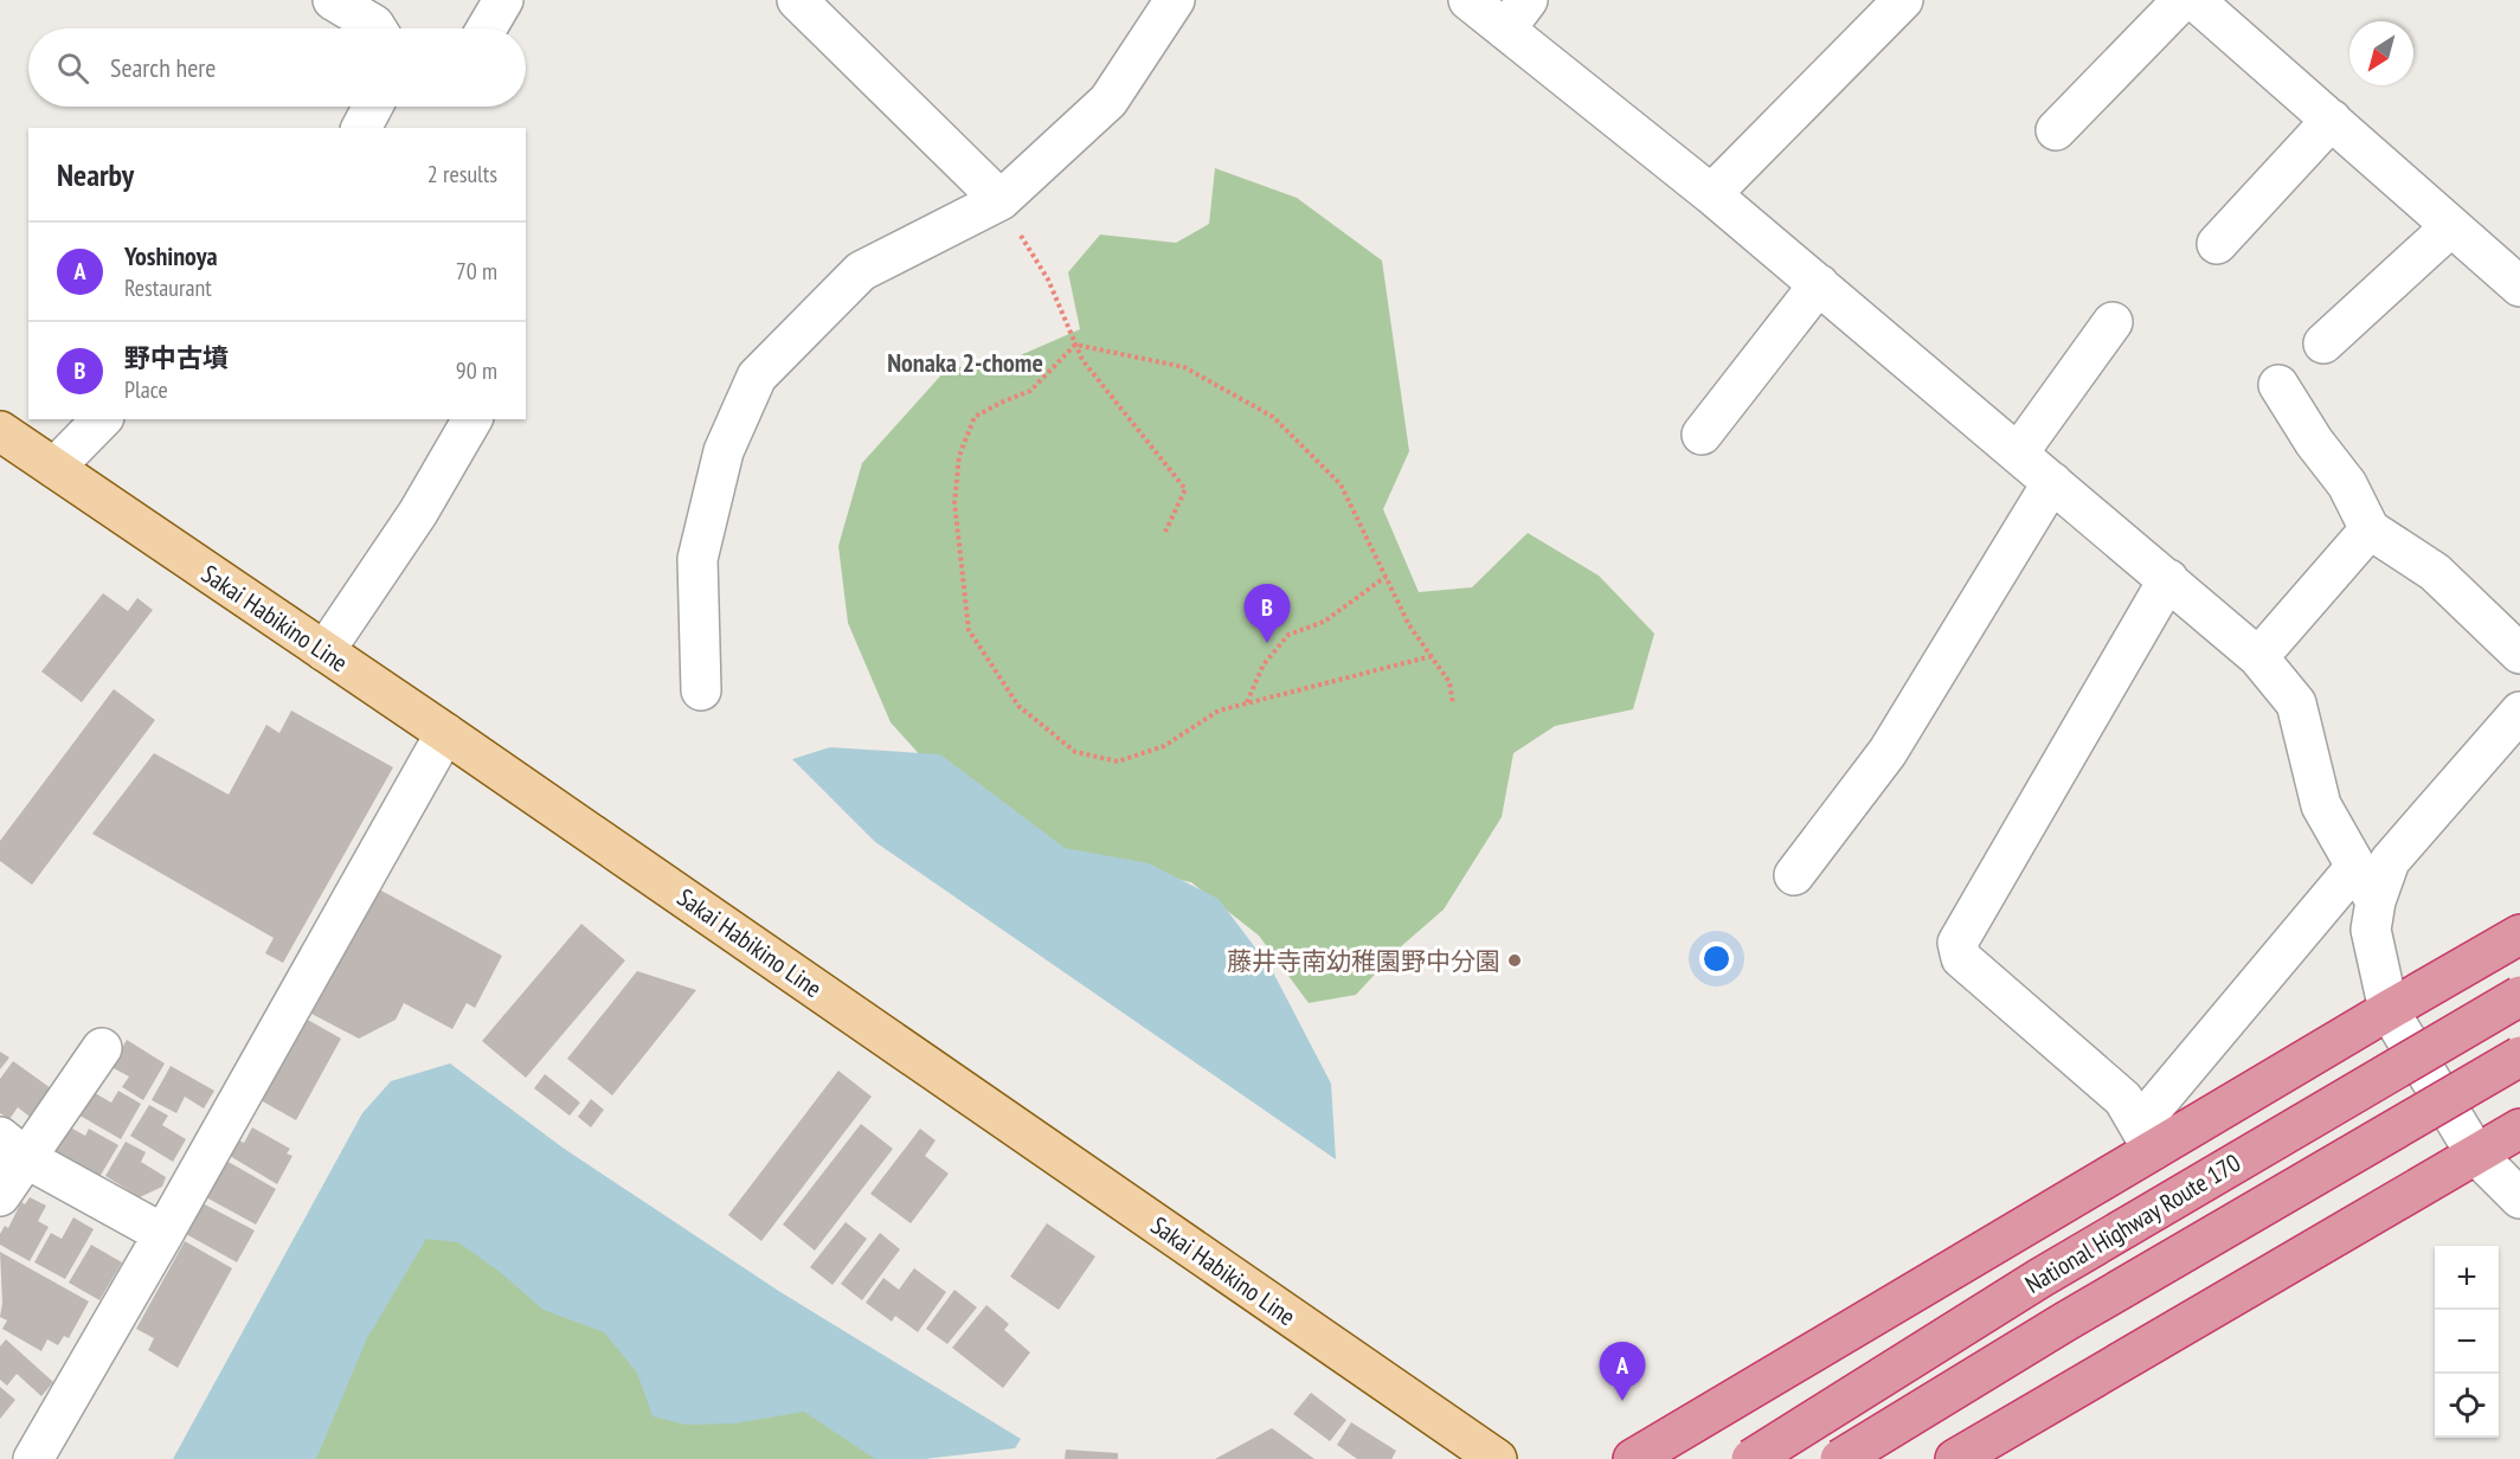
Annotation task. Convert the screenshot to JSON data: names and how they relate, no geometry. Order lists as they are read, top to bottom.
{
  "streets": {
    "highway": ["National Highway Route 170"],
    "main road": ["Sakai Habikino Line"]
  },
  "districts": ["Nonaka 2-chome"],
  "places": ["藤井寺南幼稚園野中分園"],
  "north": "bottom left",
  "page": {
    "search": "Search here",
    "heading": ["Nearby", "2 results"],
    "list": [
      {
        "mark": "A",
        "name": "Yoshinoya",
        "note": "Restaurant",
        "value": "70 m"
      },
      {
        "mark": "B",
        "name": "野中古墳",
        "note": "Place",
        "value": "90 m"
      }
    ],
    "pins": ["B", "A"],
    "map_buttons": ["+", "−"]
  }
}
